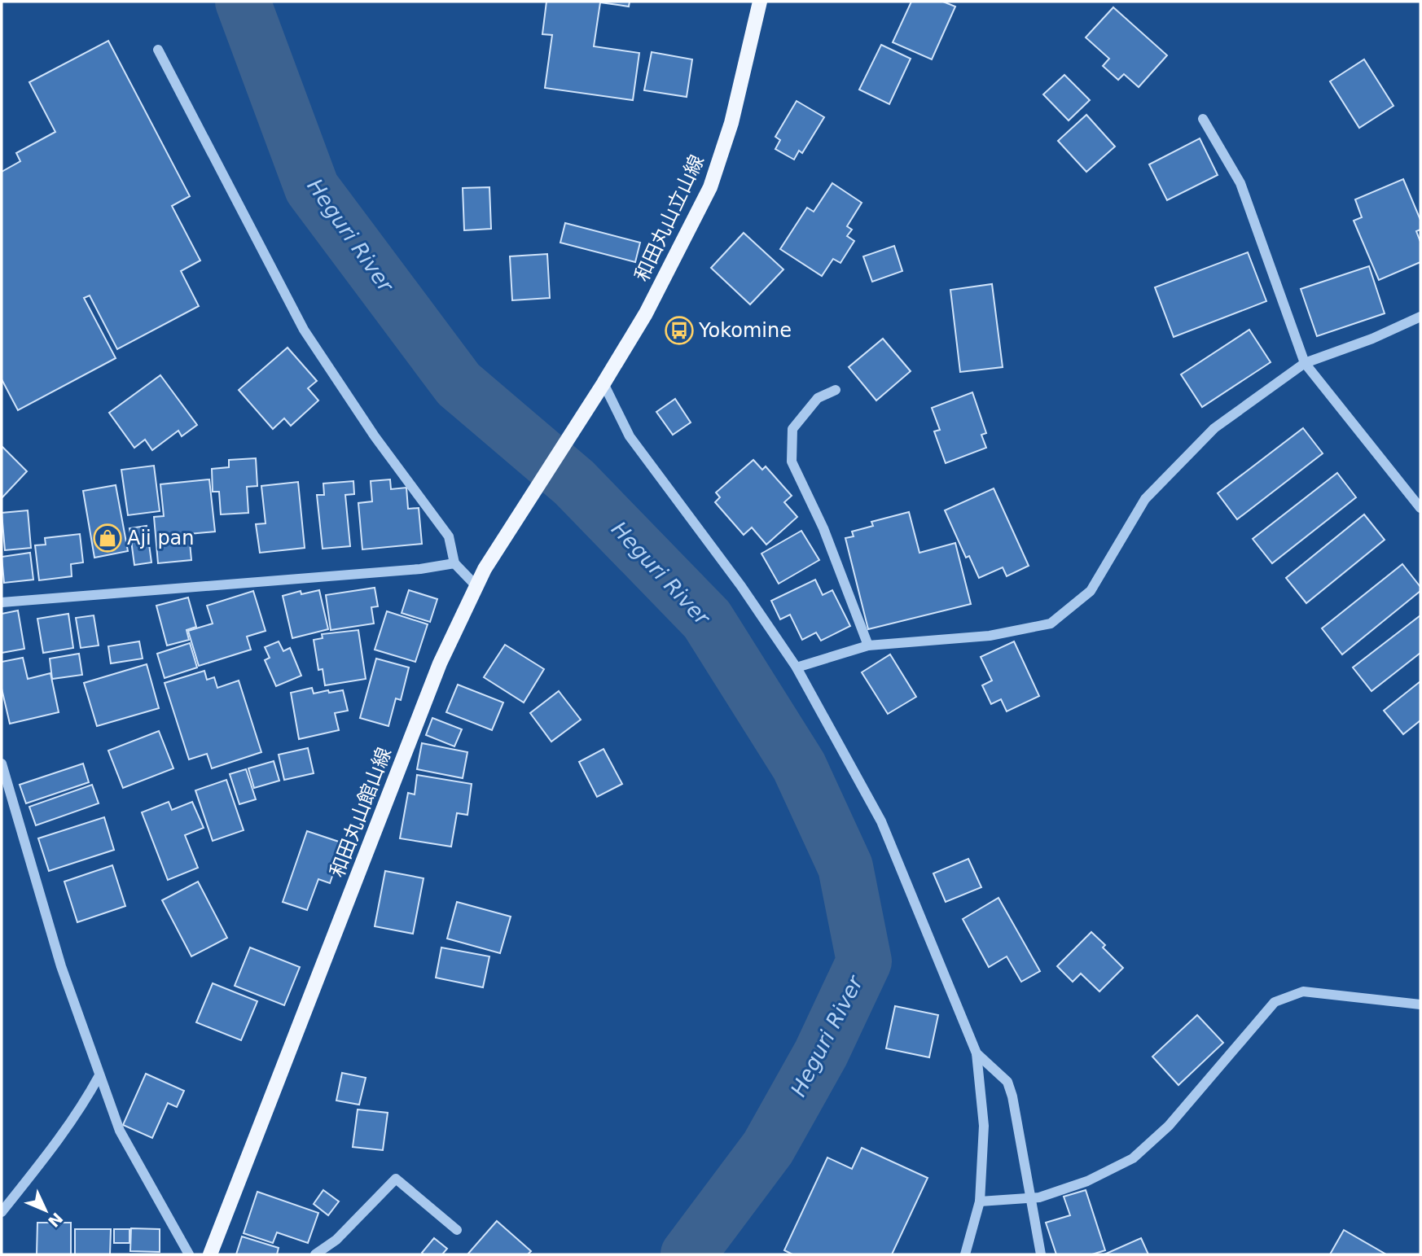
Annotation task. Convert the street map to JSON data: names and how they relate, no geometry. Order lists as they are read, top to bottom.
{
  "streets": {
    "main road": ["和田丸山立山線", "和田丸山館山線"]
  },
  "crossings": [
    ["和田丸山立山線", "和田丸山館山線"]
  ],
  "water": ["Heguri River"],
  "places": {
    "bus stop": ["Yokomine"],
    "shop": ["Aji pan"]
  },
  "north": "bottom right"
}
